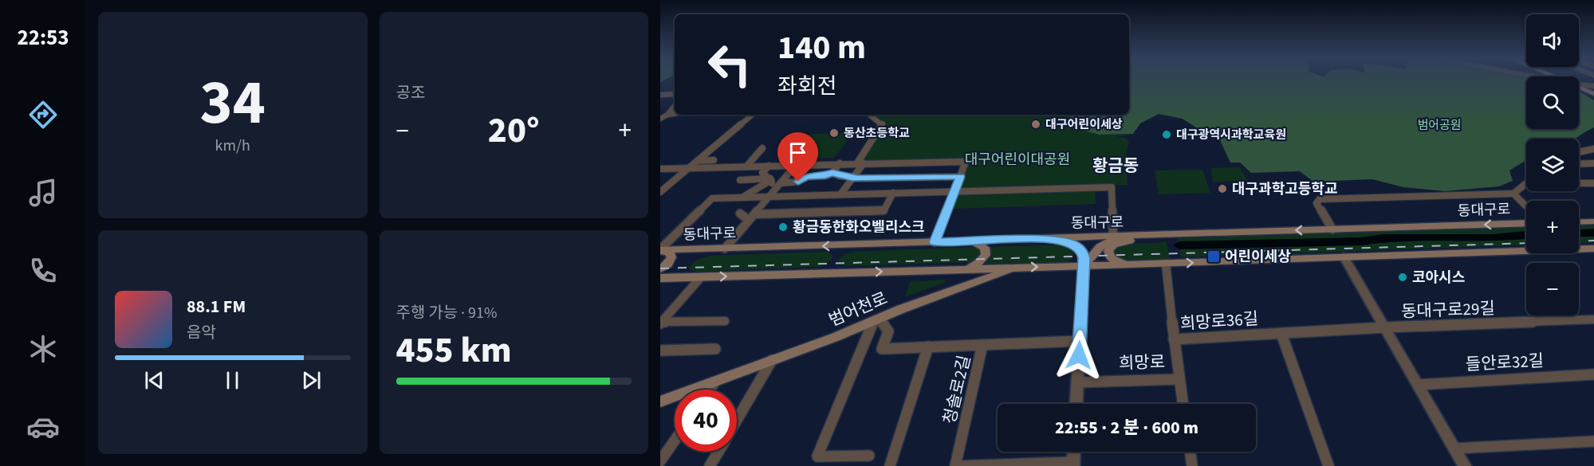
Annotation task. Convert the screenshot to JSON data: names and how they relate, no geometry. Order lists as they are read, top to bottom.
{
  "streets": {
    "main road": ["동대구로", "범어천로"],
    "street": [
      "동대구로29길",
      "희망로36길",
      "희망로",
      "들안로32길",
      "청솔로2길"
    ]
  },
  "crossings": [
    ["범어천로", "청솔로2길"],
    ["동대구로29길", "희망로36길"],
    ["희망로36길", "희망로"]
  ],
  "districts": ["황금동"],
  "parks": ["범어공원", "대구어린이대공원"],
  "places": {
    "other": [
      "대구어린이세상",
      "동산초등학교",
      "대구광역시과학교육원",
      "대구과학고등학교",
      "황금동한화오벨리스크",
      "코아시스"
    ],
    "transit": ["어린이세상"]
  },
  "page": {
    "tabs": "22:53",
    "tile": [
      ["34", "km/h"],
      "공조",
      ["주행 가능 · 91%", "455 km"]
    ],
    "map_buttons": ["+", "−"],
    "turn": ["140 m", "좌회전"],
    "heat": ["−", "20°", "+"],
    "song": ["88.1 FM", "음악"],
    "limit": "40",
    "trip": "22:55 · 2 분 · 600 m"
  }
}
